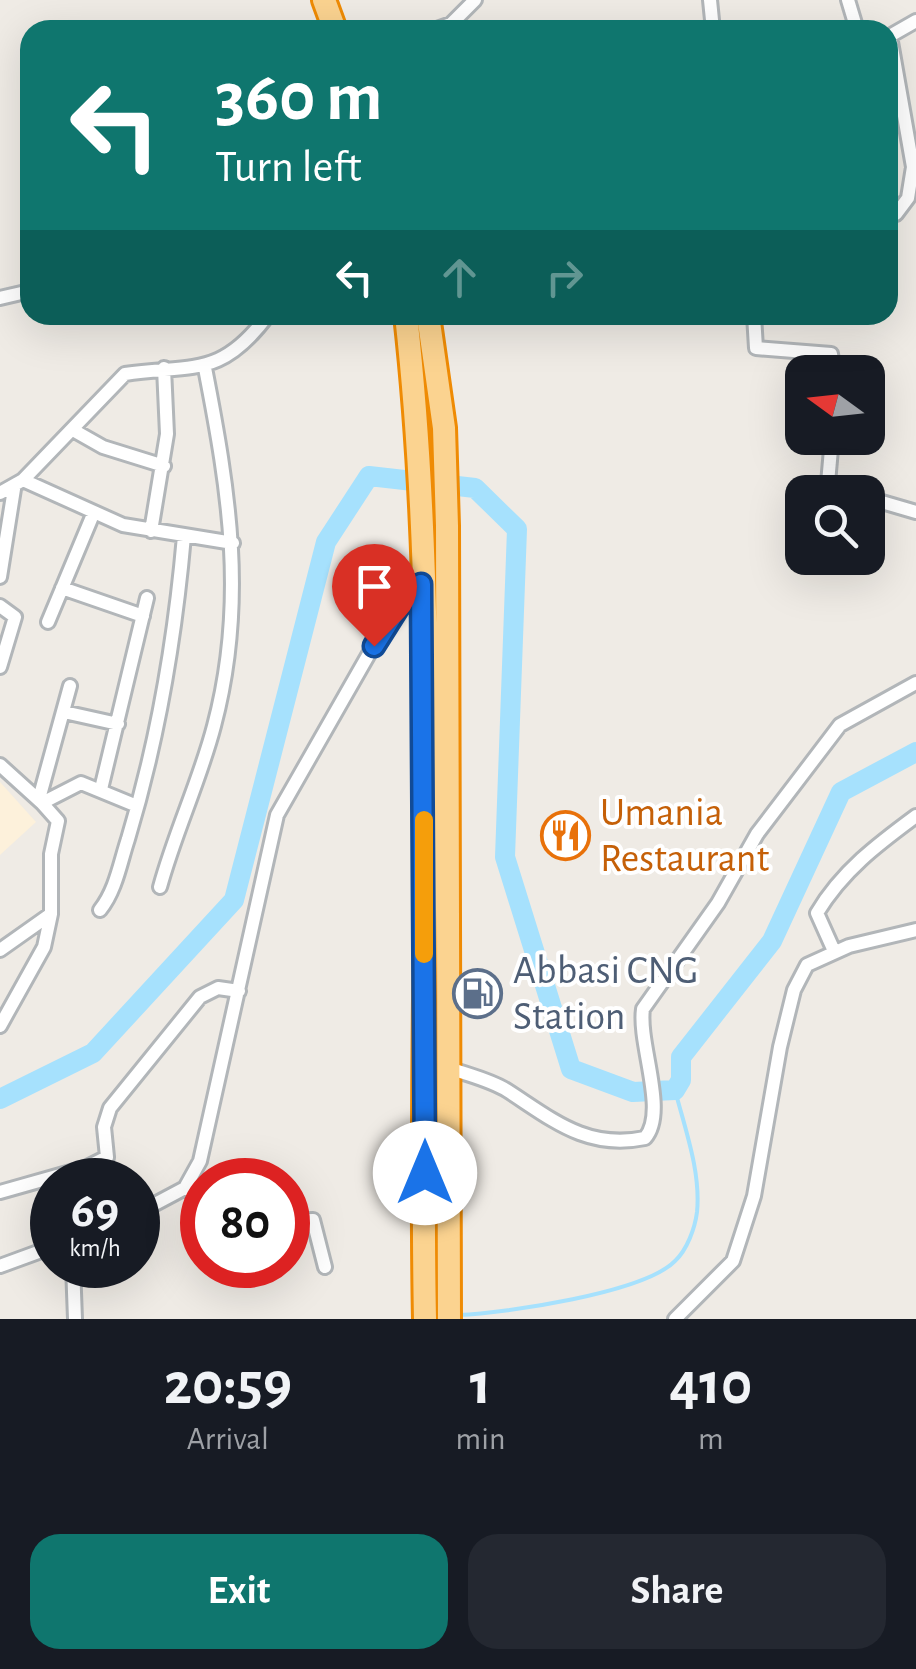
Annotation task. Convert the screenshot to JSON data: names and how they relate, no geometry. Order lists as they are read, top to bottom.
{
  "places": {
    "restaurant": ["Umania Restaurant"],
    "fuel station": ["Abbasi CNG Station"]
  },
  "north": "left",
  "page": {
    "turn": ["360 m", "Turn left"],
    "speed": "69 km/h",
    "limit": "80",
    "eta": [
      "20:59",
      "Arrival",
      "1",
      "min",
      "410",
      "m"
    ],
    "buttons": ["Exit", "Share"]
  }
}
